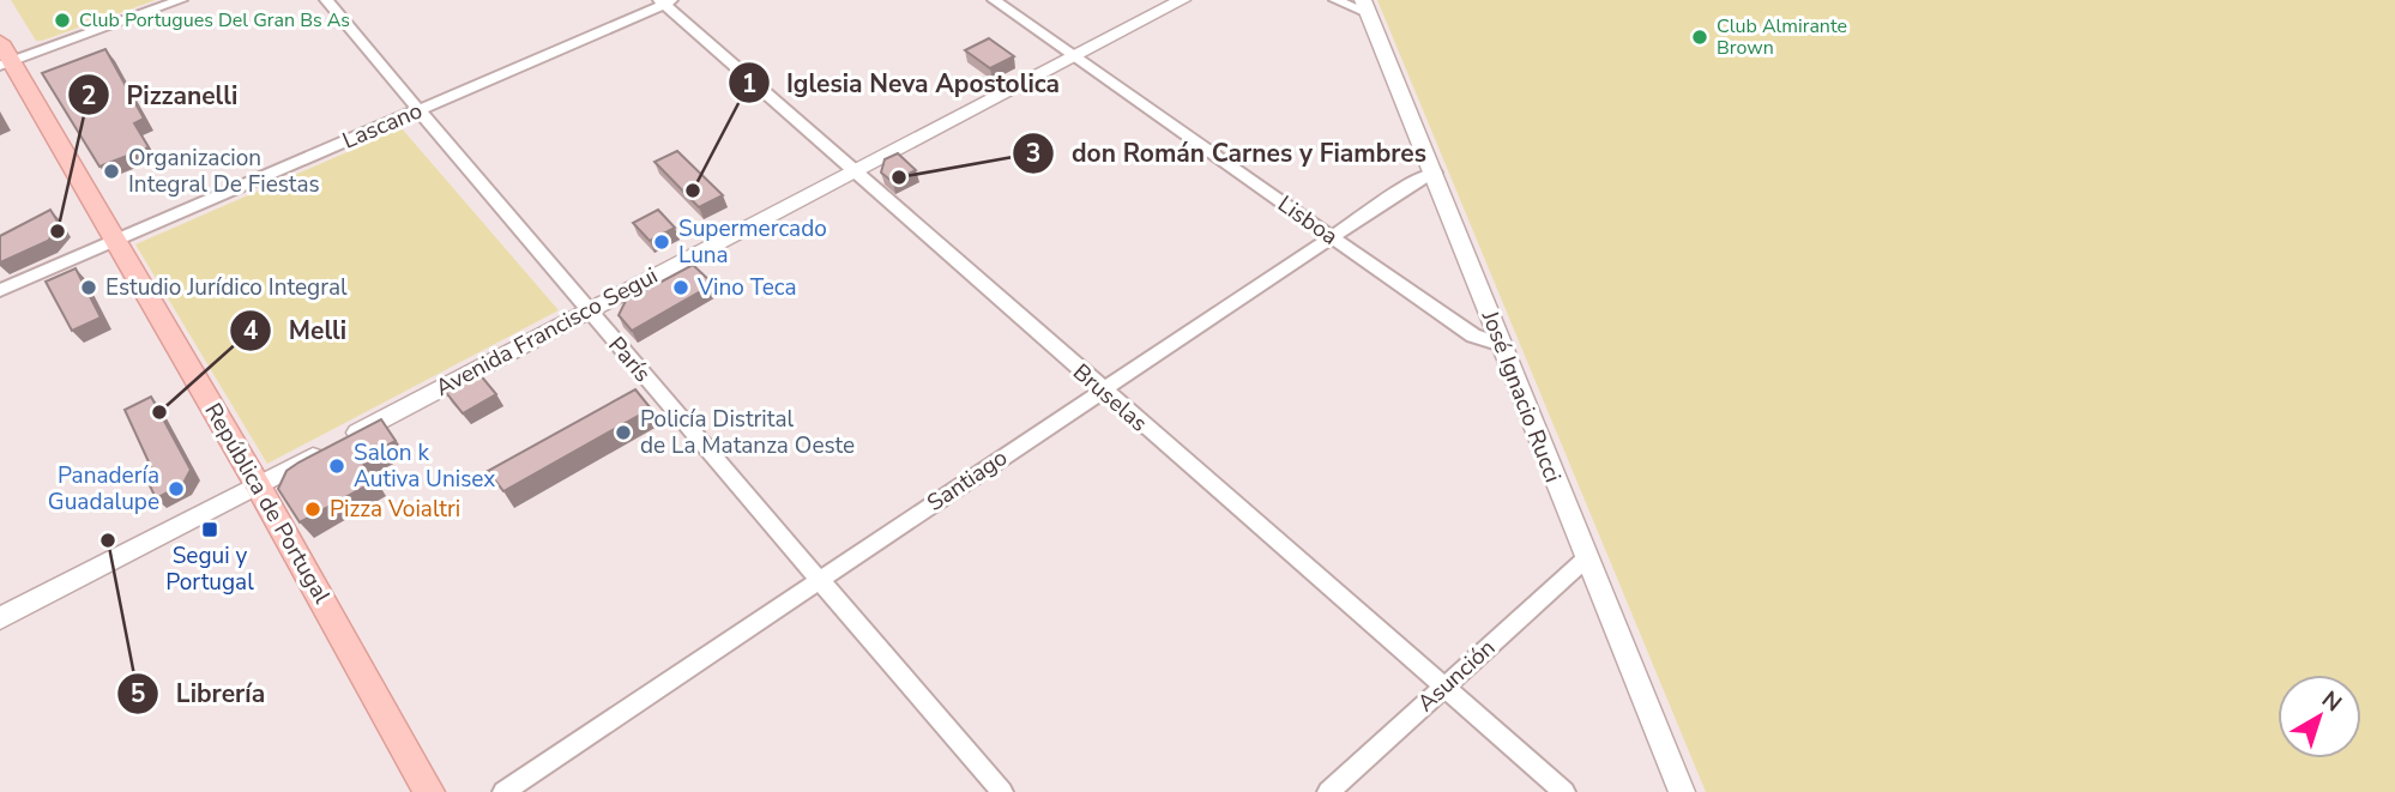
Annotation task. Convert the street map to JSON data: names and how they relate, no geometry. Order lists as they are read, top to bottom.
{
  "streets": {
    "main road": ["República de Portugal"],
    "street": [
      "Lascano",
      "Lisboa",
      "Avenida Francisco Segui",
      "París",
      "José Ignacio Rucci",
      "Bruselas",
      "Santiago",
      "Asunción"
    ]
  },
  "crossings": [
    ["Lascano", "París"],
    ["Lascano", "Bruselas"],
    ["Lascano", "República de Portugal"],
    ["Lisboa", "Avenida Francisco Segui"],
    ["Lisboa", "José Ignacio Rucci"],
    ["Lisboa", "Santiago"],
    ["Avenida Francisco Segui", "París"],
    ["Avenida Francisco Segui", "Bruselas"],
    ["Avenida Francisco Segui", "República de Portugal"],
    ["París", "Santiago"],
    ["José Ignacio Rucci", "Santiago"],
    ["José Ignacio Rucci", "Asunción"],
    ["Bruselas", "Santiago"],
    ["Bruselas", "Asunción"]
  ],
  "places": {
    "other": [
      "Club Portugues Del Gran Bs As",
      "Club Almirante Brown",
      "Organizacion Integral De Fiestas",
      "don Román Carnes y Fiambres",
      "Iglesia Neva Apostolica",
      "Pizzanelli",
      "Supermercado Luna",
      "Estudio Jurídico Integral",
      "Vino Teca",
      "Melli",
      "Policía Distrital de La Matanza Oeste",
      "Salon k Autiva Unisex",
      "Panadería Guadalupe",
      "Pizza Voialtri",
      "Librería"
    ],
    "transit": ["Segui y Portugal"]
  },
  "north": "top right"
}
